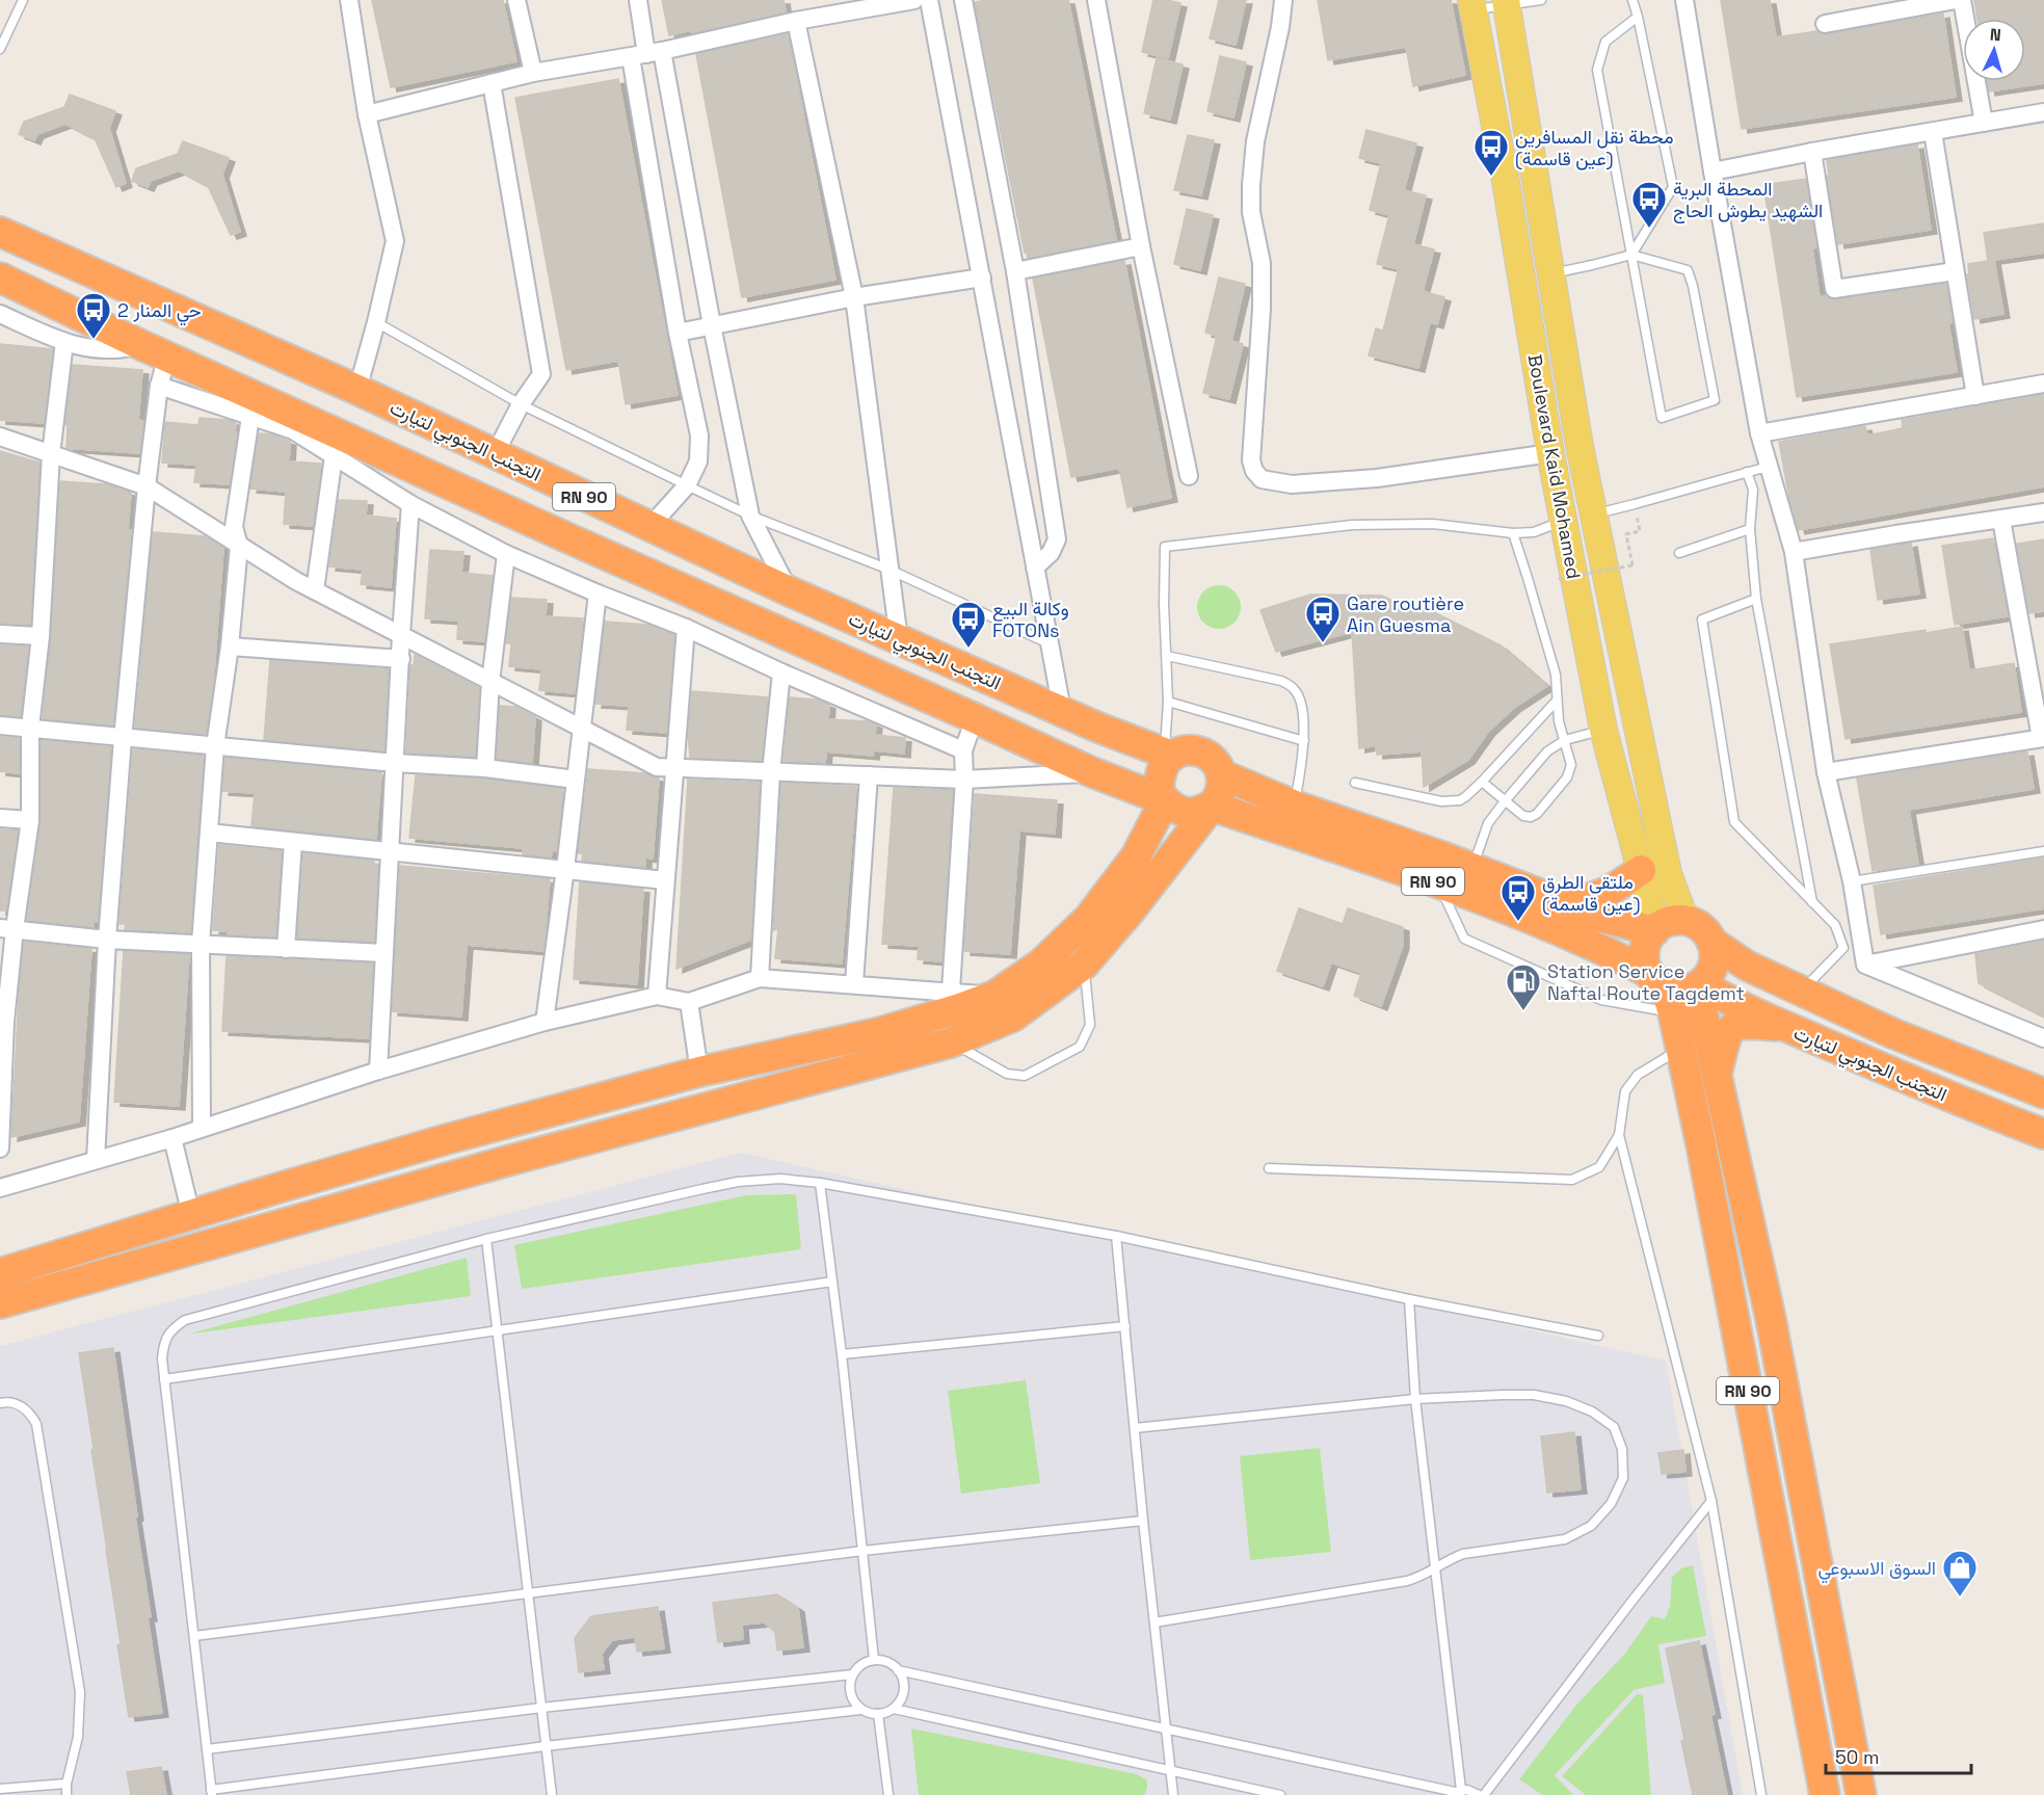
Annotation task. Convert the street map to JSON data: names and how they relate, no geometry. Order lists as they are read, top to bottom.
{
  "streets": {
    "highway": ["التجنب الجنوبي لتيارت", "RN 90"],
    "main road": ["Boulevard Kaid Mohamed"]
  },
  "crossings": [
    ["التجنب الجنوبي لتيارت", "Boulevard Kaid Mohamed"],
    ["التجنب الجنوبي لتيارت", "RN 90"],
    ["Boulevard Kaid Mohamed", "RN 90"]
  ],
  "places": {
    "bus stop": [
      "محطة نقل المسافرين (عين قاسمة)",
      "المحطة البرية الشهيد يطوش الحاج",
      "حي المنار 2",
      "Gare routière Ain Guesma",
      "وكالة البيع FOTONs",
      "ملتقى الطرق (عين قاسمة)"
    ],
    "fuel station": ["Station Service Naftal Route Tagdemt"],
    "shop": ["السوق الاسبوعي"]
  },
  "scale_bar": "50 m",
  "north": "top"
}
